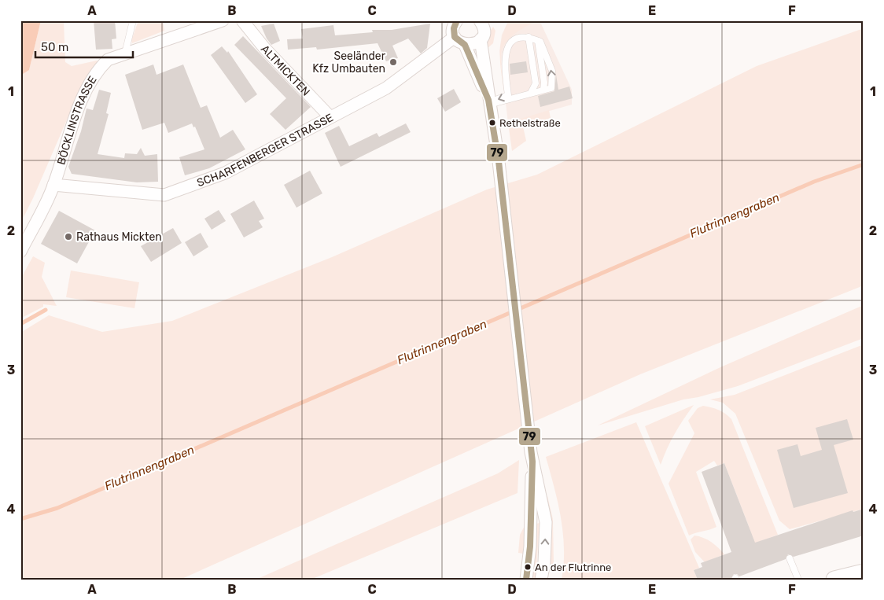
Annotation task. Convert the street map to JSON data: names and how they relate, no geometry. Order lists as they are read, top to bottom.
{
  "streets": {
    "street": ["ALTMICKTEN", "BÖCKLINSTRASSE", "SCHARFENBERGER STRASSE"]
  },
  "crossings": [
    ["ALTMICKTEN", "SCHARFENBERGER STRASSE"],
    ["BÖCKLINSTRASSE", "SCHARFENBERGER STRASSE"]
  ],
  "water": ["Flutrinnengraben"],
  "places": [
    "Seeländer Kfz Umbauten",
    "Rethelstraße",
    "Rathaus Mickten",
    "An der Flutrinne"
  ],
  "lines": ["transit line 79"],
  "scale_bar": "50 m",
  "grid": {
    "columns": [
      "A",
      "B",
      "C",
      "D",
      "E",
      "F"
    ],
    "rows": [
      "1",
      "2",
      "3",
      "4"
    ]
  }
}
